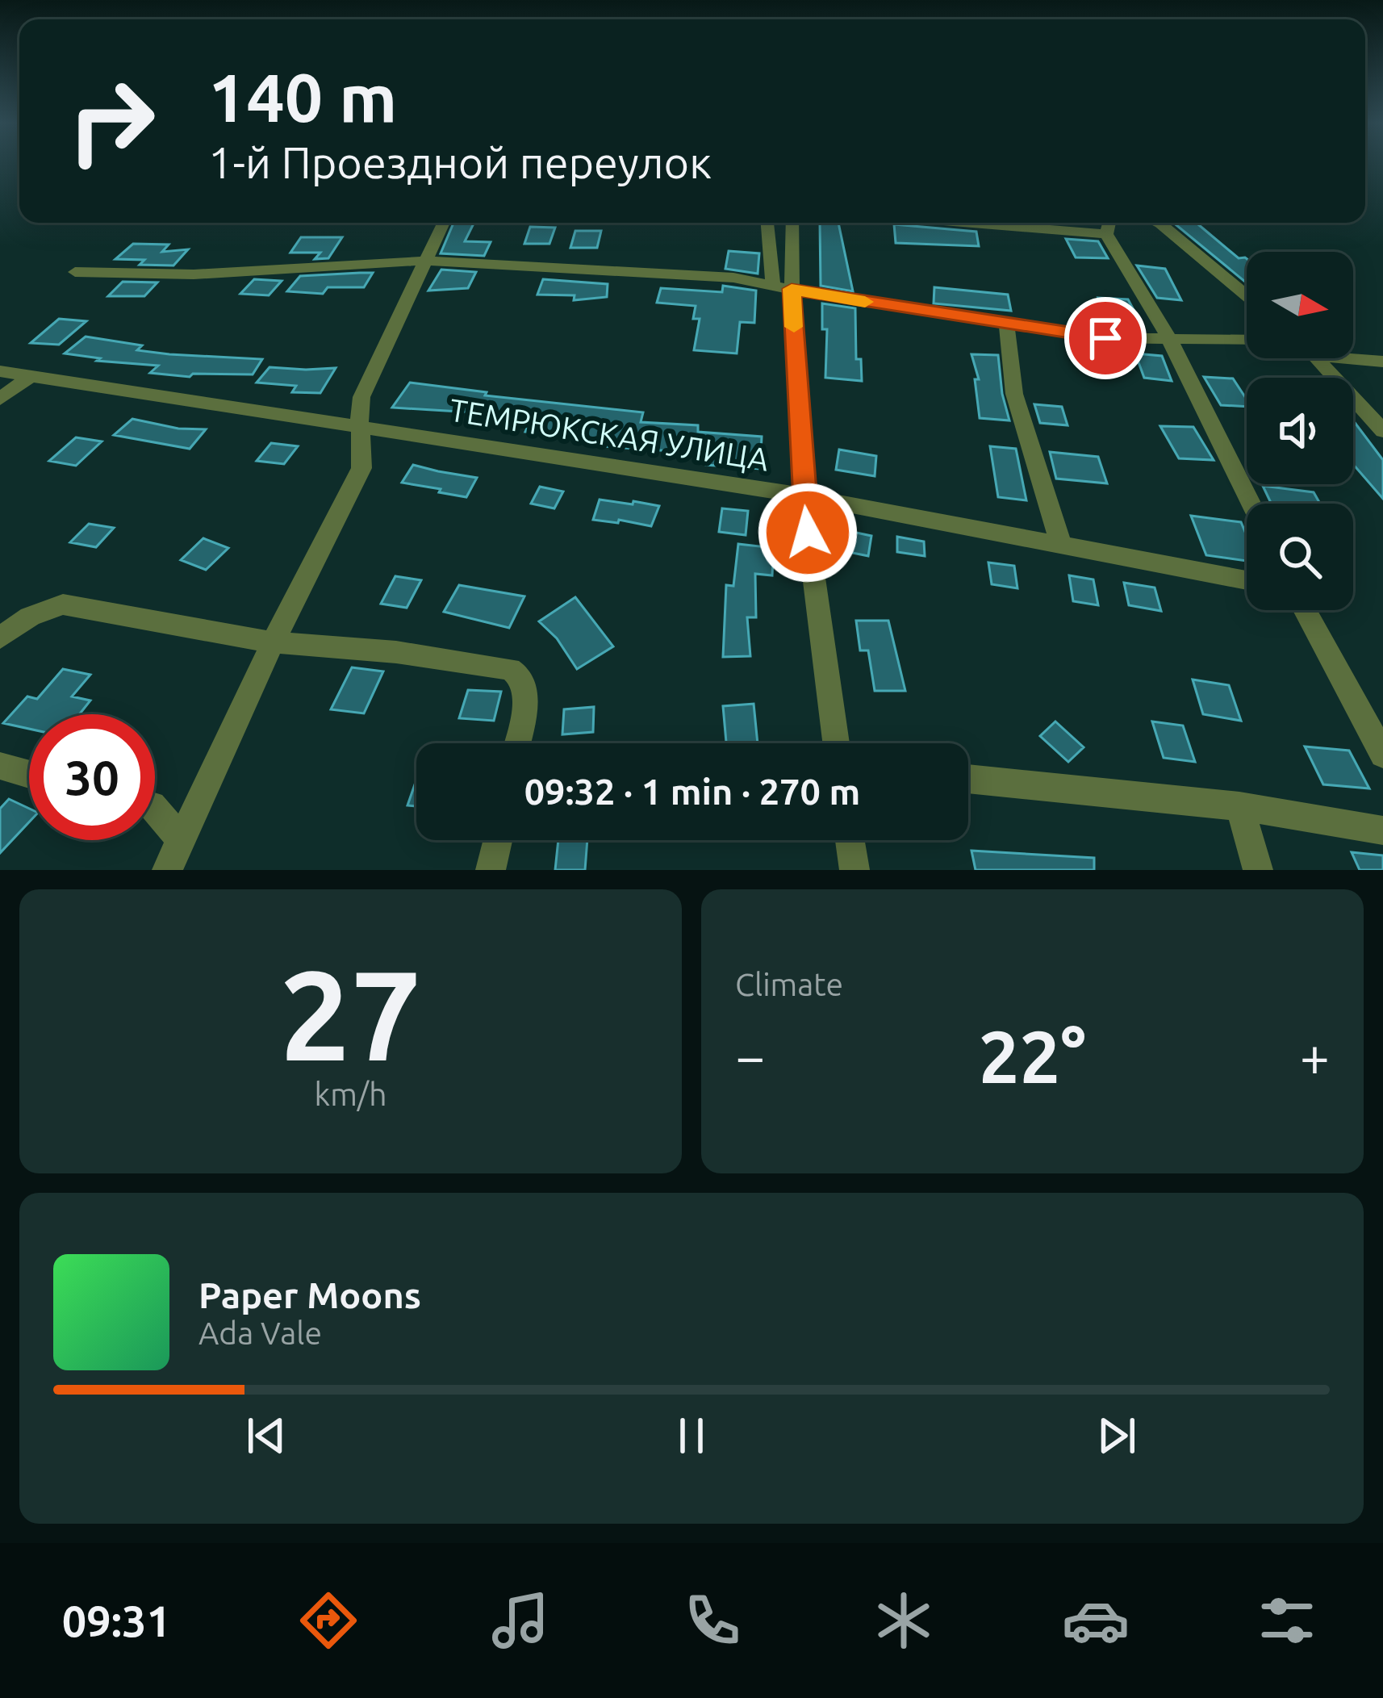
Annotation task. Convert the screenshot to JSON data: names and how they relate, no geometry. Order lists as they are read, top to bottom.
{
  "streets": {
    "street": ["ТЕМРЮКСКАЯ УЛИЦА"]
  },
  "north": "right",
  "page": {
    "turn": ["140 m", "1-й Проездной переулок"],
    "limit": "30",
    "trip": "09:32 · 1 min · 270 m",
    "tile": [
      ["27", "km/h"],
      "Climate"
    ],
    "heat": ["−", "22°", "+"],
    "song": ["Paper Moons", "Ada Vale"],
    "tabs": "09:31"
  }
}
